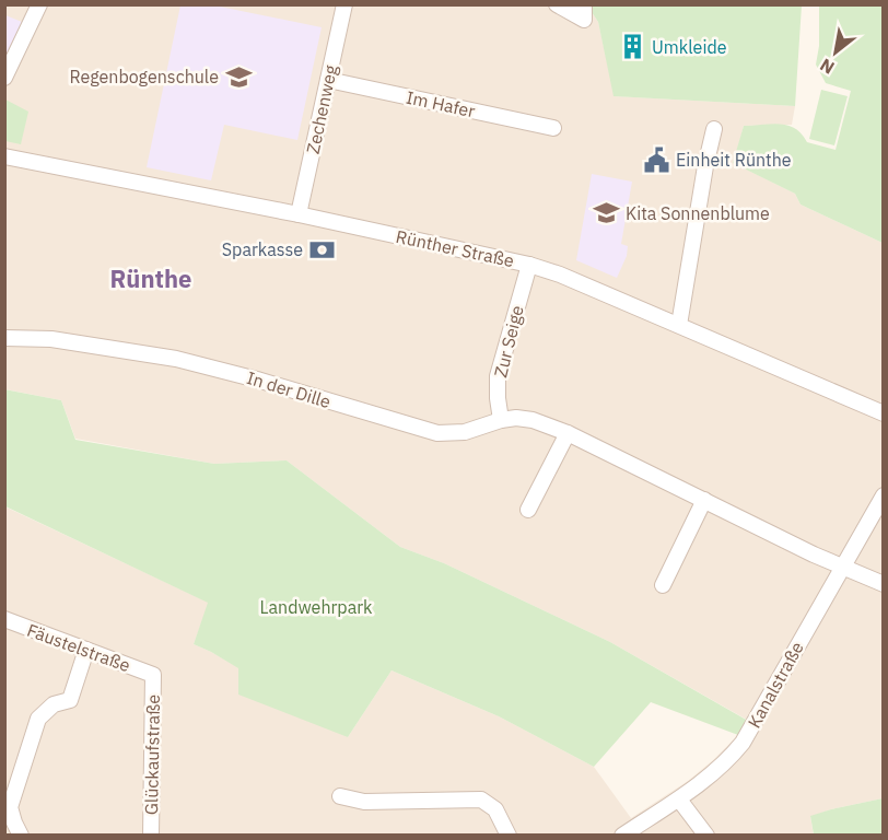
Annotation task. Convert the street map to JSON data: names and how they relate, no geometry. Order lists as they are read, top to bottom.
{
  "streets": {
    "street": [
      "Im Hafer",
      "Zechenweg",
      "Rünther Straße",
      "Zur Seige",
      "In der Dille",
      "Fäustelstraße",
      "Kanalstraße",
      "Glückaufstraße"
    ]
  },
  "crossings": [
    ["Im Hafer", "Zechenweg"],
    ["Zechenweg", "Rünther Straße"],
    ["Rünther Straße", "Zur Seige"],
    ["Zur Seige", "In der Dille"],
    ["In der Dille", "Kanalstraße"],
    ["Fäustelstraße", "Glückaufstraße"]
  ],
  "districts": ["Rünthe"],
  "parks": ["Landwehrpark"],
  "places": {
    "building": ["Umkleide"],
    "school or university": ["Regenbogenschule", "Kita Sonnenblume"],
    "public building": ["Einheit Rünthe"],
    "bank": ["Sparkasse"]
  },
  "north": "bottom left"
}
